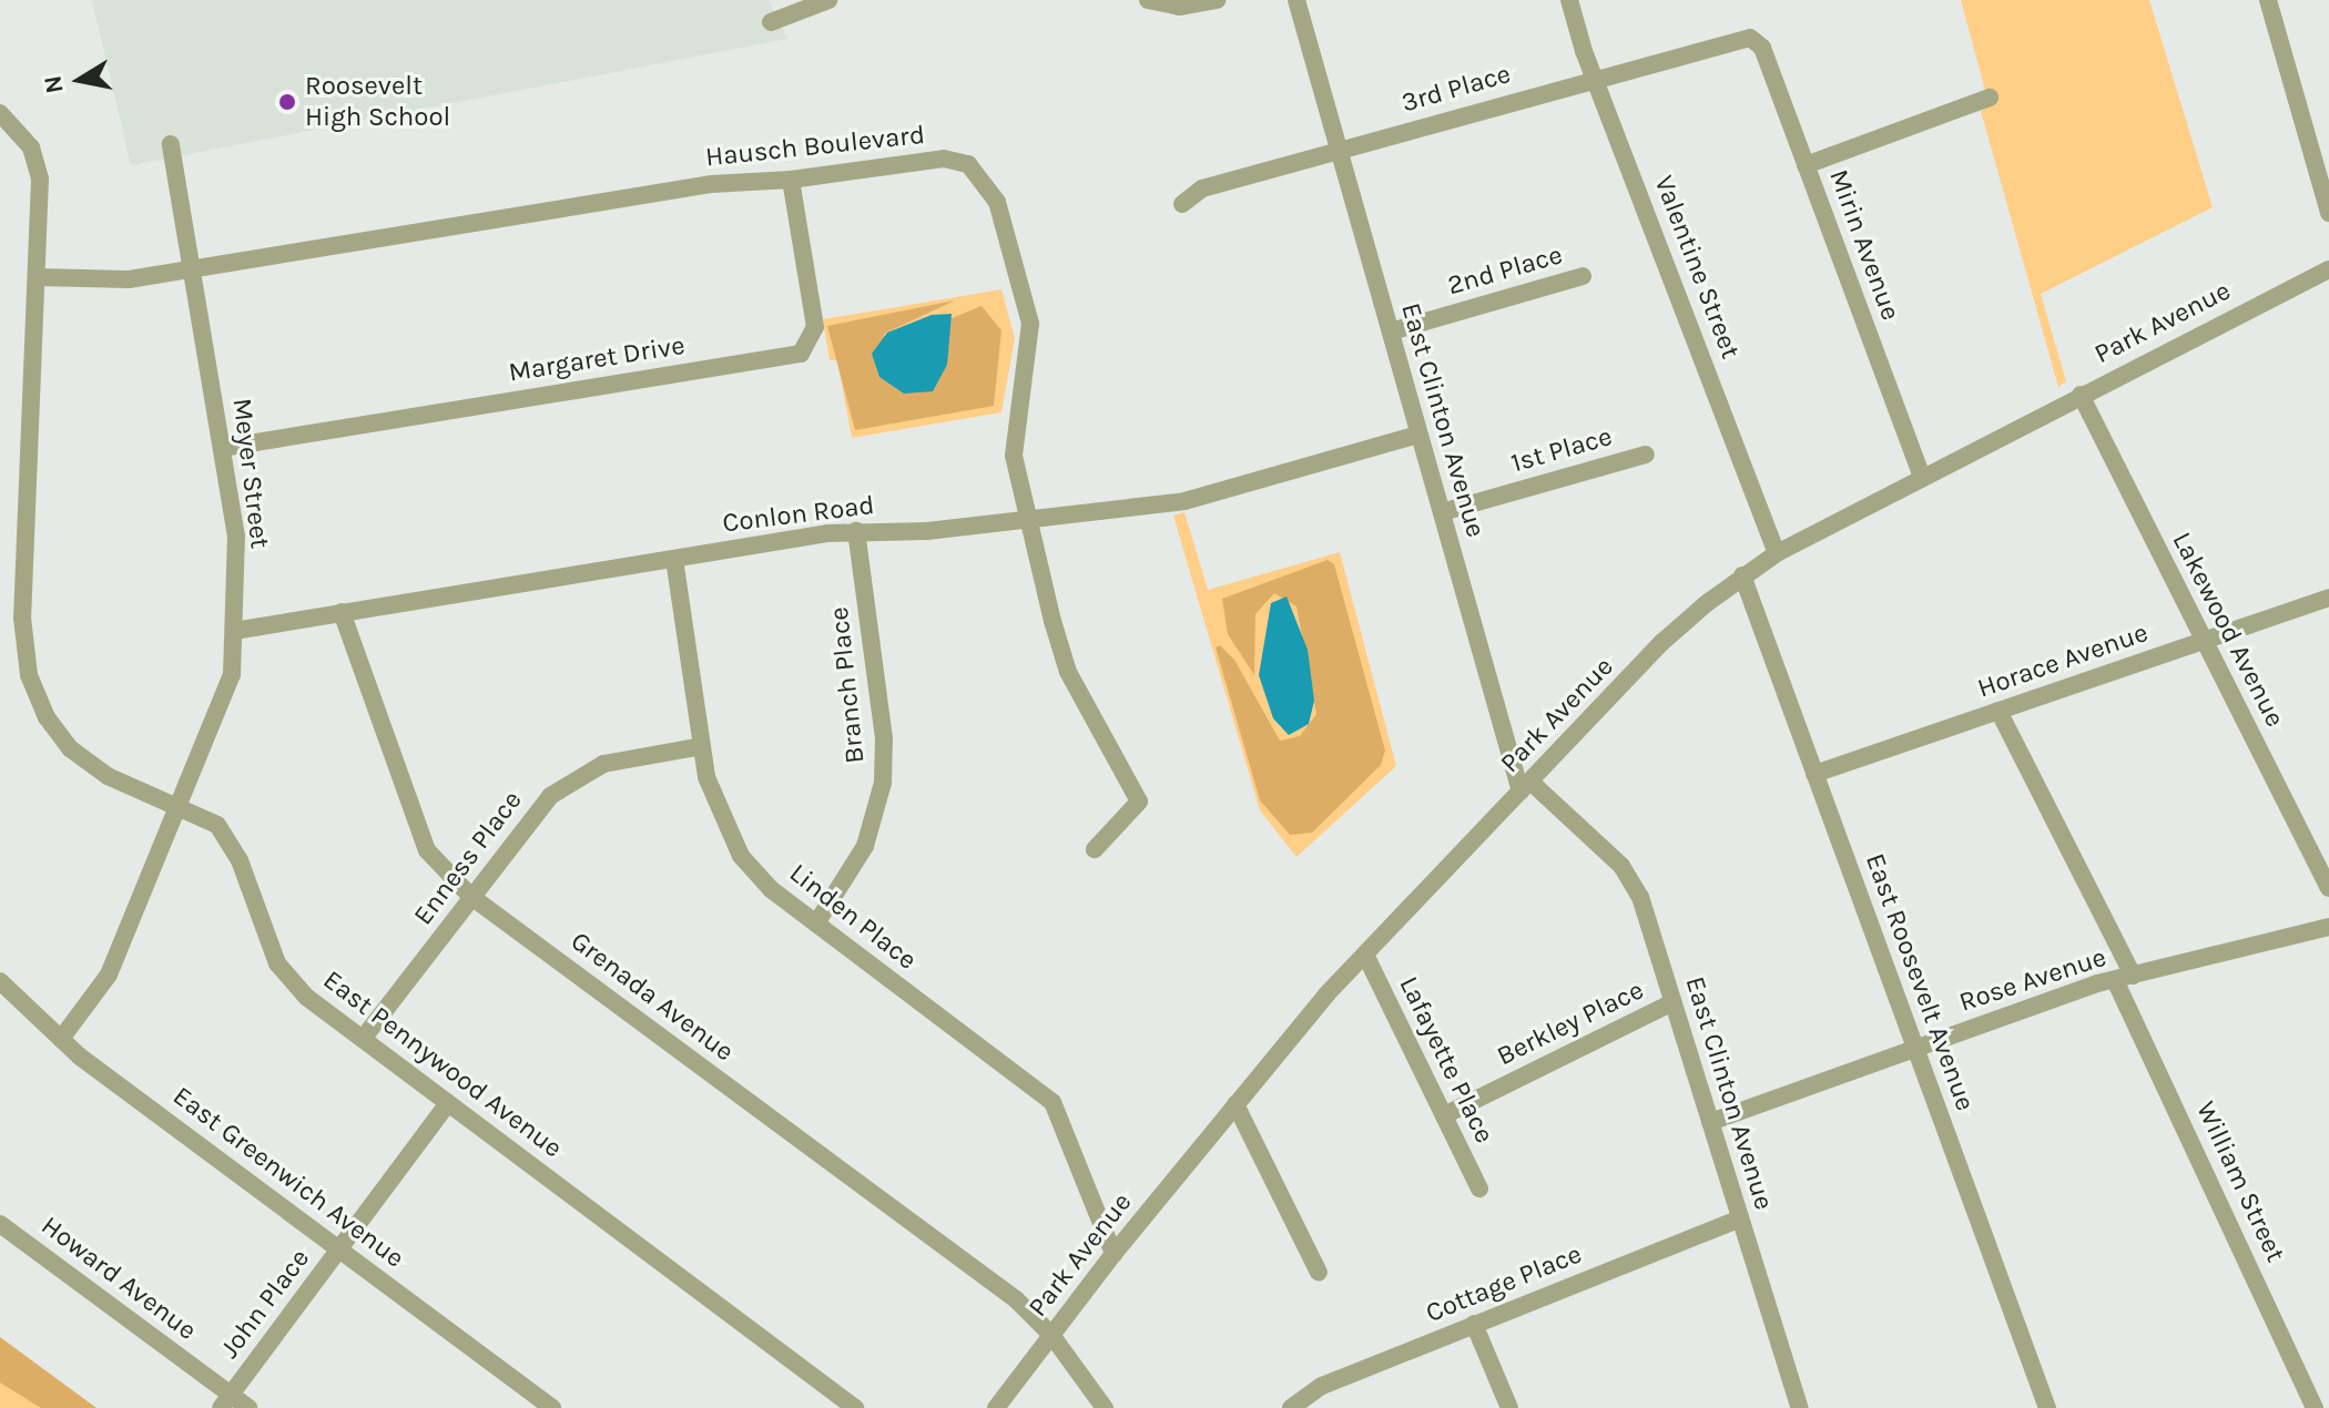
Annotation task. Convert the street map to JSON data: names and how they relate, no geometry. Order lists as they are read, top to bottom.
{
  "streets": {
    "street": [
      "3rd Place",
      "Hausch Boulevard",
      "Mirin Avenue",
      "Valentine Street",
      "2nd Place",
      "Park Avenue",
      "Margaret Drive",
      "East Clinton Avenue",
      "1st Place",
      "Meyer Street",
      "Conlon Road",
      "Lakewood Avenue",
      "Horace Avenue",
      "Branch Place",
      "Enness Place",
      "Linden Place",
      "Rose Avenue",
      "East Roosevelt Avenue",
      "Grenada Avenue",
      "Berkley Place",
      "Lafayette Place",
      "East Pennywood Avenue",
      "East Greenwich Avenue",
      "William Street",
      "Howard Avenue",
      "Cottage Place",
      "John Place"
    ]
  },
  "crossings": [
    ["3rd Place", "Mirin Avenue"],
    ["3rd Place", "Valentine Street"],
    ["3rd Place", "East Clinton Avenue"],
    ["Hausch Boulevard", "Margaret Drive"],
    ["Hausch Boulevard", "Meyer Street"],
    ["Hausch Boulevard", "Conlon Road"],
    ["Hausch Boulevard", "East Pennywood Avenue"],
    ["Mirin Avenue", "Park Avenue"],
    ["Valentine Street", "Park Avenue"],
    ["2nd Place", "East Clinton Avenue"],
    ["Park Avenue", "East Clinton Avenue"],
    ["Park Avenue", "Lakewood Avenue"],
    ["Park Avenue", "Linden Place"],
    ["Park Avenue", "East Roosevelt Avenue"],
    ["Park Avenue", "Grenada Avenue"],
    ["Park Avenue", "Lafayette Place"],
    ["Margaret Drive", "Meyer Street"],
    ["East Clinton Avenue", "1st Place"],
    ["East Clinton Avenue", "Conlon Road"],
    ["East Clinton Avenue", "Rose Avenue"],
    ["East Clinton Avenue", "Berkley Place"],
    ["East Clinton Avenue", "Cottage Place"],
    ["Meyer Street", "Conlon Road"],
    ["Meyer Street", "East Pennywood Avenue"],
    ["Meyer Street", "East Greenwich Avenue"],
    ["Conlon Road", "Branch Place"],
    ["Conlon Road", "Linden Place"],
    ["Conlon Road", "Grenada Avenue"],
    ["Lakewood Avenue", "Horace Avenue"],
    ["Horace Avenue", "East Roosevelt Avenue"],
    ["Horace Avenue", "William Street"],
    ["Branch Place", "Linden Place"],
    ["Enness Place", "Linden Place"],
    ["Enness Place", "Grenada Avenue"],
    ["Enness Place", "East Pennywood Avenue"],
    ["Rose Avenue", "East Roosevelt Avenue"],
    ["Rose Avenue", "William Street"],
    ["Berkley Place", "Lafayette Place"],
    ["East Pennywood Avenue", "John Place"],
    ["East Greenwich Avenue", "John Place"],
    ["Howard Avenue", "John Place"]
  ],
  "places": ["Roosevelt High School"],
  "north": "left"
}
